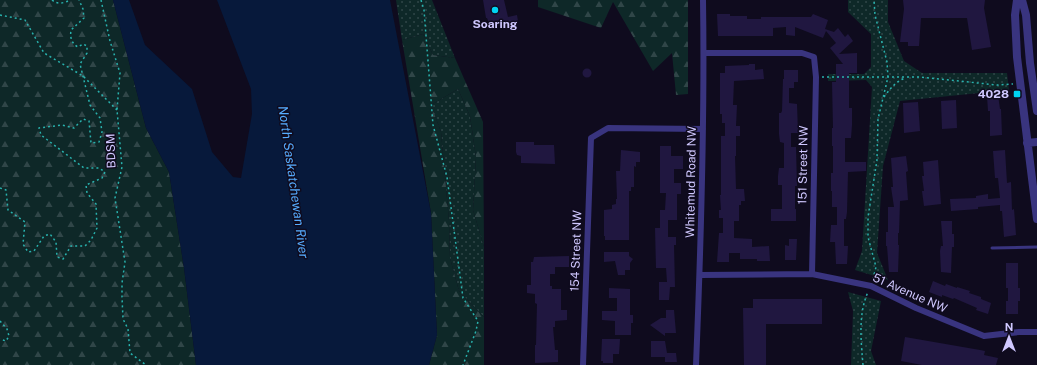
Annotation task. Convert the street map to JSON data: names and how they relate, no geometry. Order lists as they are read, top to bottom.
{
  "streets": {
    "street": [
      "151 Street NW",
      "Whitemud Road NW",
      "154 Street NW",
      "51 Avenue NW"
    ],
    "path": ["BDSM"]
  },
  "crossings": [
    ["151 Street NW", "Whitemud Road NW"],
    ["151 Street NW", "51 Avenue NW"],
    ["Whitemud Road NW", "154 Street NW"],
    ["Whitemud Road NW", "51 Avenue NW"]
  ],
  "water": ["North Saskatchewan River"],
  "places": {
    "other": ["Soaring"],
    "transit": ["4028"]
  },
  "north": "top"
}
